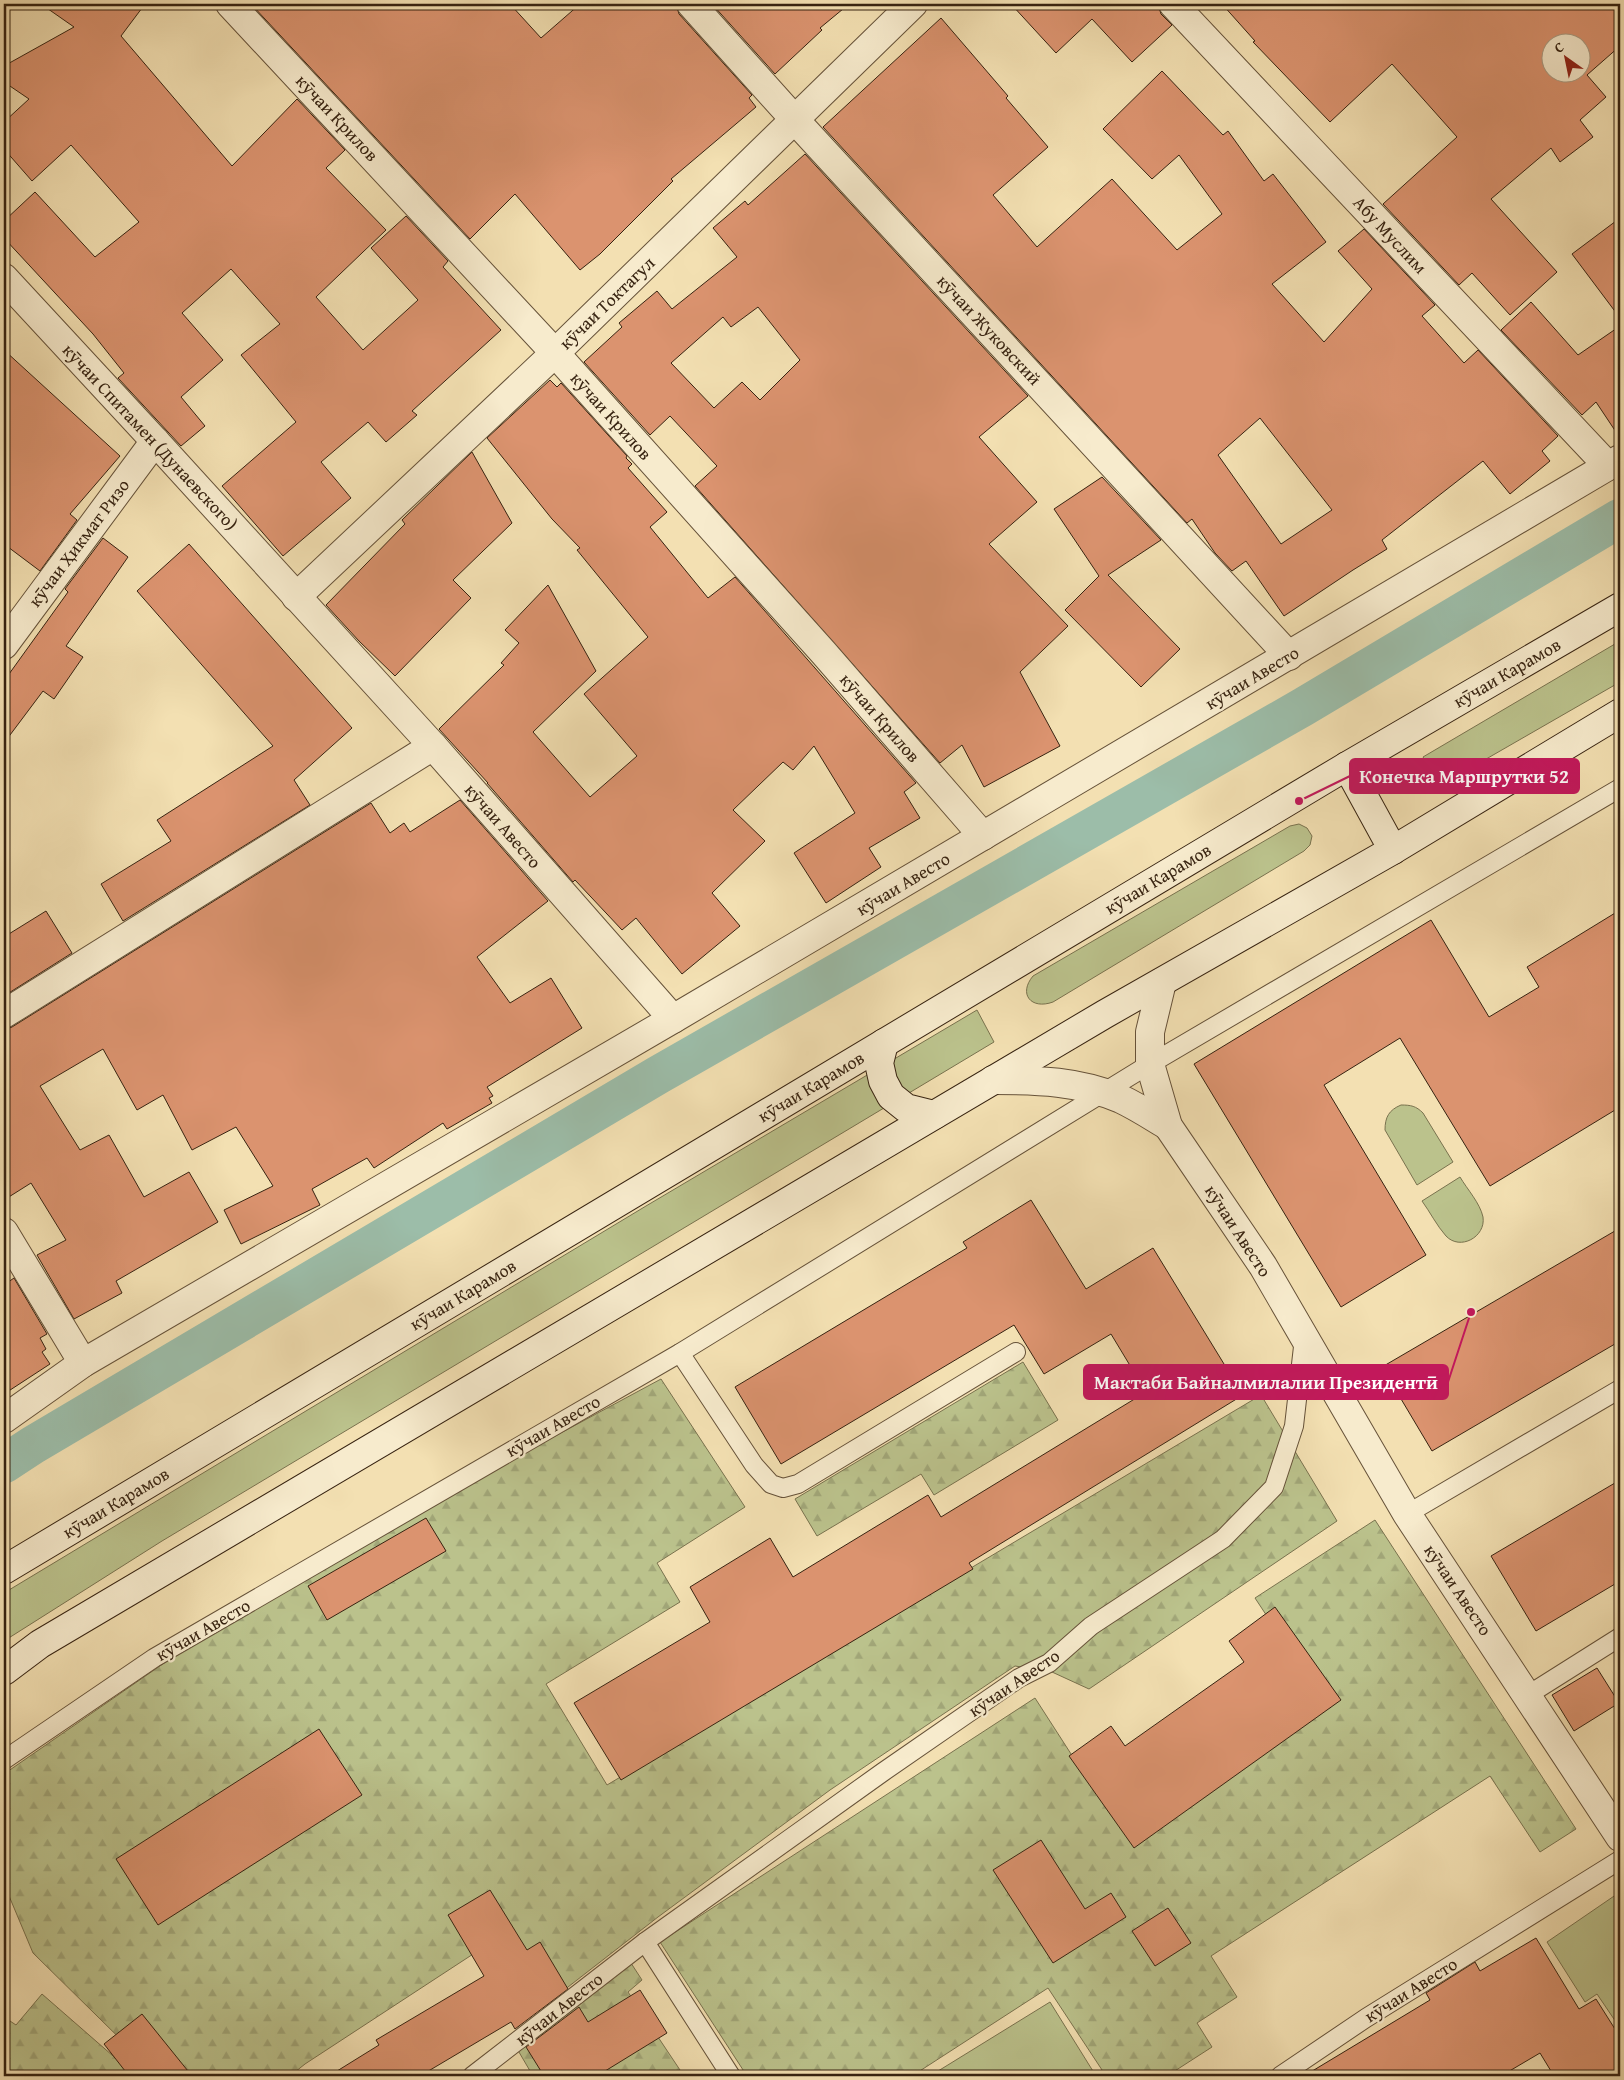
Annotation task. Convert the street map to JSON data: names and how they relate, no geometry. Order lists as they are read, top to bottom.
{
  "streets": {
    "street": [
      "кӯчаи Крилов",
      "Абу Муслим",
      "кӯчаи Токтагул",
      "кӯчаи Жуковский",
      "кӯчаи Спитамен (Дунаевского)",
      "кӯчаи Ҳикмат Ризо",
      "кӯчаи Карамов",
      "кӯчаи Авесто"
    ]
  },
  "crossings": [
    ["кӯчаи Крилов", "кӯчаи Токтагул"],
    ["кӯчаи Крилов", "кӯчаи Авесто"],
    ["Абу Муслим", "кӯчаи Авесто"],
    ["кӯчаи Токтагул", "кӯчаи Жуковский"],
    ["кӯчаи Токтагул", "кӯчаи Спитамен (Дунаевского)"],
    ["кӯчаи Токтагул", "кӯчаи Авесто"],
    ["кӯчаи Жуковский", "кӯчаи Авесто"],
    ["кӯчаи Спитамен (Дунаевского)", "кӯчаи Ҳикмат Ризо"],
    ["кӯчаи Спитамен (Дунаевского)", "кӯчаи Авесто"]
  ],
  "places": ["Конечка Маршрутки 52", "Мактаби Байналмилалии Президентӣ"],
  "north": "top left"
}
